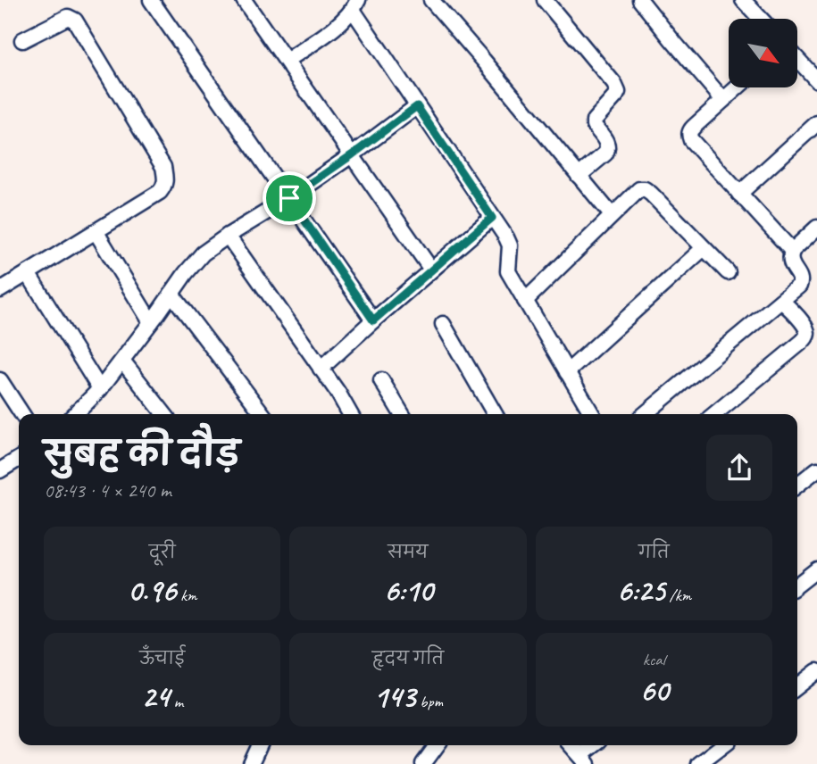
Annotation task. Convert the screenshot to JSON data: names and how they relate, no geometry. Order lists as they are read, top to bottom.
{
  "north": "bottom right",
  "page": {
    "heading": ["सुबह की दौड़", "08:43 · 4 × 240 m"],
    "stats": [
      ["दूरी", "0.96 km"],
      ["समय", "6:10"],
      ["गति", "6:25 /km"],
      ["ऊँचाई", "24 m"],
      ["हृदय गति", "143 bpm"],
      ["kcal", "60"]
    ]
  }
}
